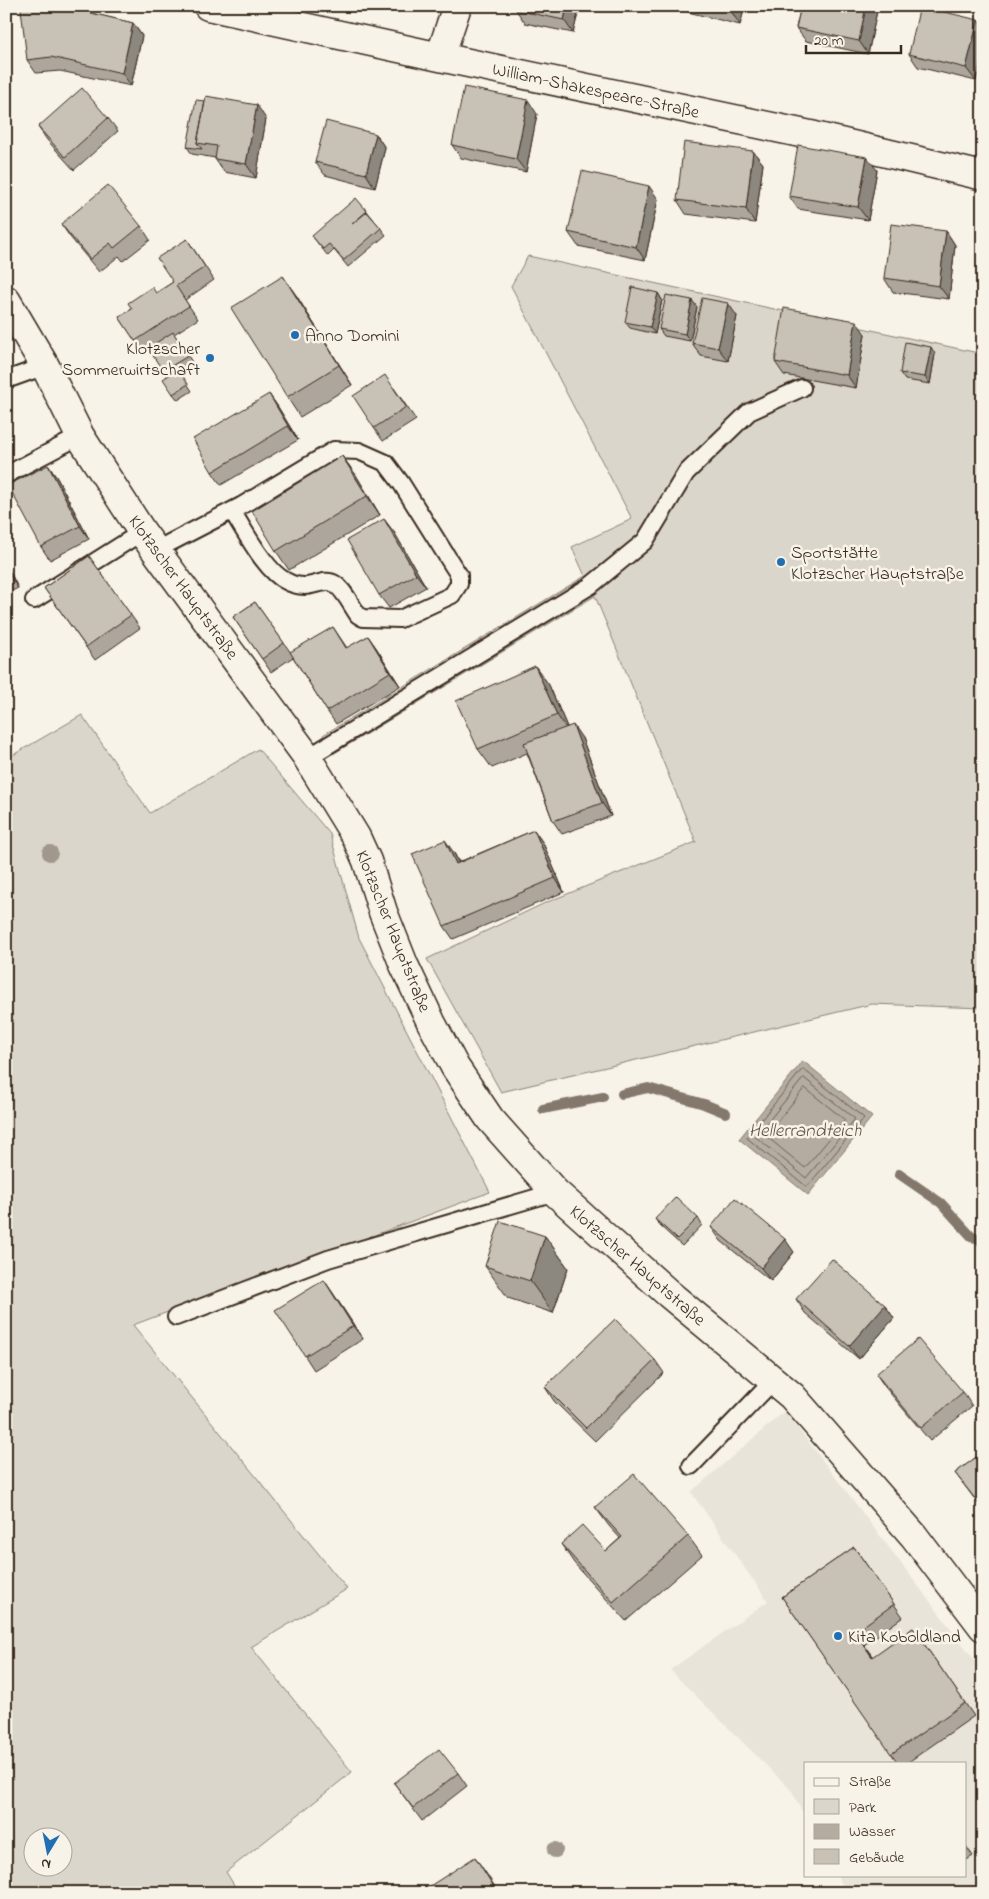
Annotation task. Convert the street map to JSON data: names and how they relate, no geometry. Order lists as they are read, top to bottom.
{
  "streets": {
    "street": ["William-Shakespeare-Straße", "Klotzscher Hauptstraße"]
  },
  "water": ["Hellerrandteich"],
  "places": [
    "Anno Domini",
    "Klotzscher Sommerwirtschaft",
    "Sportstätte Klotzscher Hauptstraße",
    "Kita Koboldland"
  ],
  "legend": [
    "Straße",
    "Park",
    "Wasser",
    "Gebäude"
  ],
  "scale_bar": "20 m",
  "north": "bottom"
}
